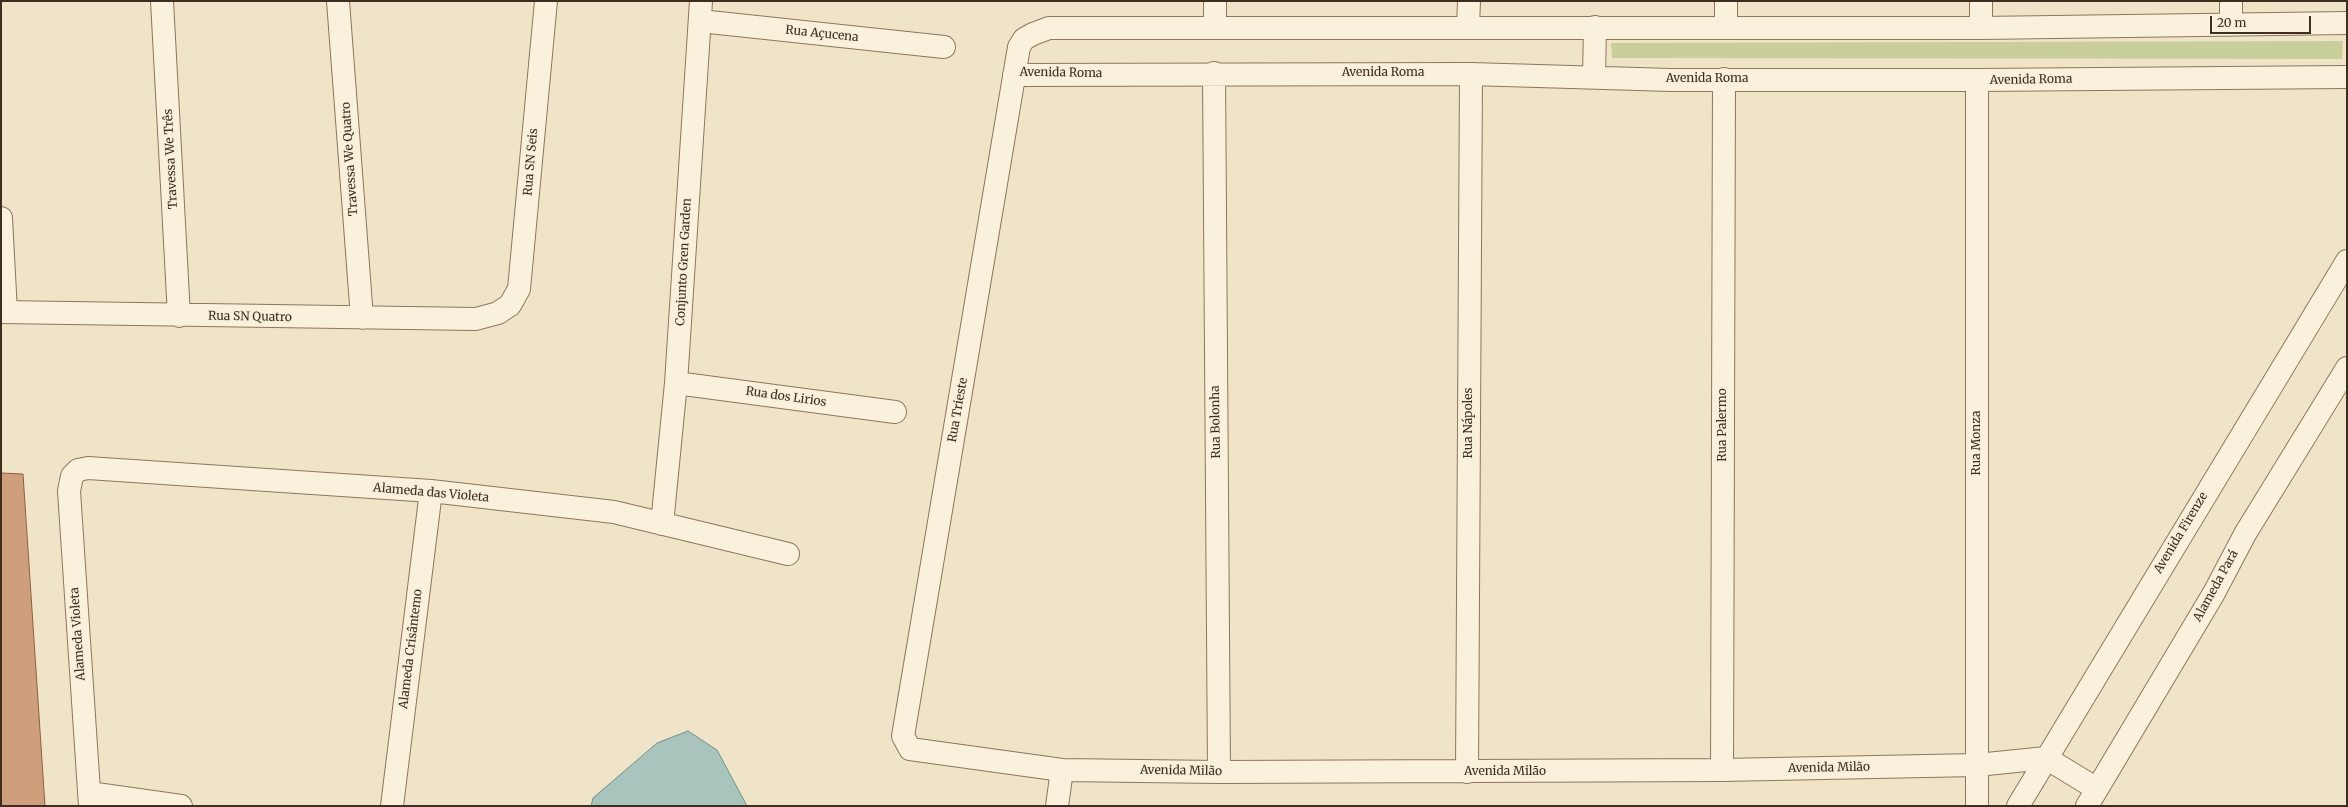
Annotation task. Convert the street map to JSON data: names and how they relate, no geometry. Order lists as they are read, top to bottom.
{
  "streets": {
    "street": [
      "Rua Açucena",
      "Avenida Roma",
      "Travessa We Três",
      "Travessa We Quatro",
      "Rua SN Seis",
      "Conjunto Gren Garden",
      "Rua SN Quatro",
      "Rua dos Lirios",
      "Rua Trieste",
      "Rua Bolonha",
      "Rua Nápoles",
      "Rua Palermo",
      "Rua Monza",
      "Alameda das Violeta",
      "Avenida Firenze",
      "Alameda Pará",
      "Alameda Violeta",
      "Alameda Crisântemo",
      "Avenida Milão"
    ]
  },
  "crossings": [
    ["Rua Açucena", "Conjunto Gren Garden"],
    ["Avenida Roma", "Rua Trieste"],
    ["Avenida Roma", "Rua Bolonha"],
    ["Avenida Roma", "Rua Nápoles"],
    ["Avenida Roma", "Rua Palermo"],
    ["Avenida Roma", "Rua Monza"],
    ["Travessa We Três", "Rua SN Quatro"],
    ["Travessa We Quatro", "Rua SN Quatro"],
    ["Rua SN Seis", "Rua SN Quatro"],
    ["Conjunto Gren Garden", "Rua dos Lirios"],
    ["Conjunto Gren Garden", "Alameda das Violeta"],
    ["Rua Trieste", "Avenida Milão"],
    ["Rua Bolonha", "Avenida Milão"],
    ["Rua Nápoles", "Avenida Milão"],
    ["Rua Palermo", "Avenida Milão"],
    ["Rua Monza", "Avenida Milão"],
    ["Alameda das Violeta", "Alameda Violeta"],
    ["Alameda das Violeta", "Alameda Crisântemo"],
    ["Avenida Firenze", "Avenida Milão"]
  ],
  "scale_bar": "20 m"
}
